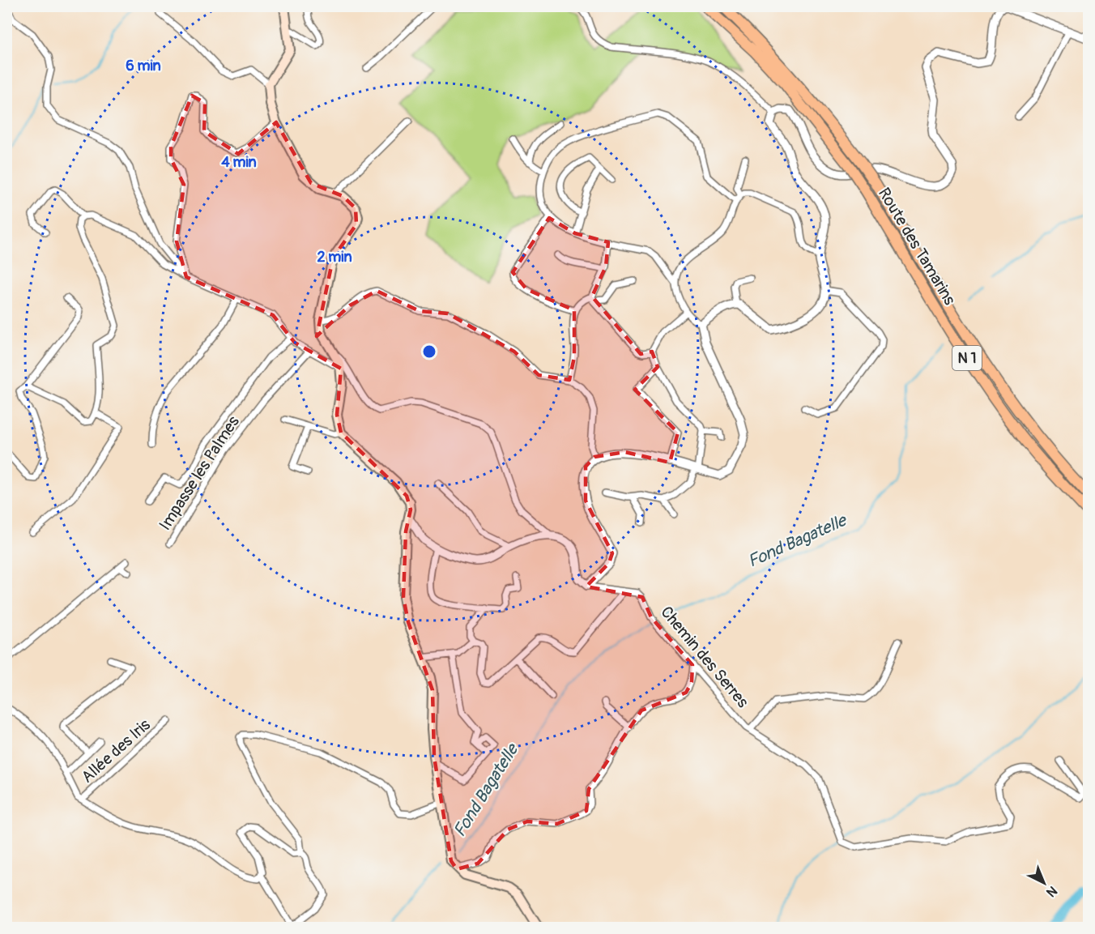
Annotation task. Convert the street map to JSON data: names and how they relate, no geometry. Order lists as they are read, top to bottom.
{
  "streets": {
    "highway": ["Route des Tamarins", "N 1"],
    "street": ["Impasse les Palmes", "Chemin des Serres", "Allée des Iris"]
  },
  "water": ["Fond Bagatelle"],
  "north": "bottom right",
  "rings": ["6 min", "4 min", "2 min"]
}
